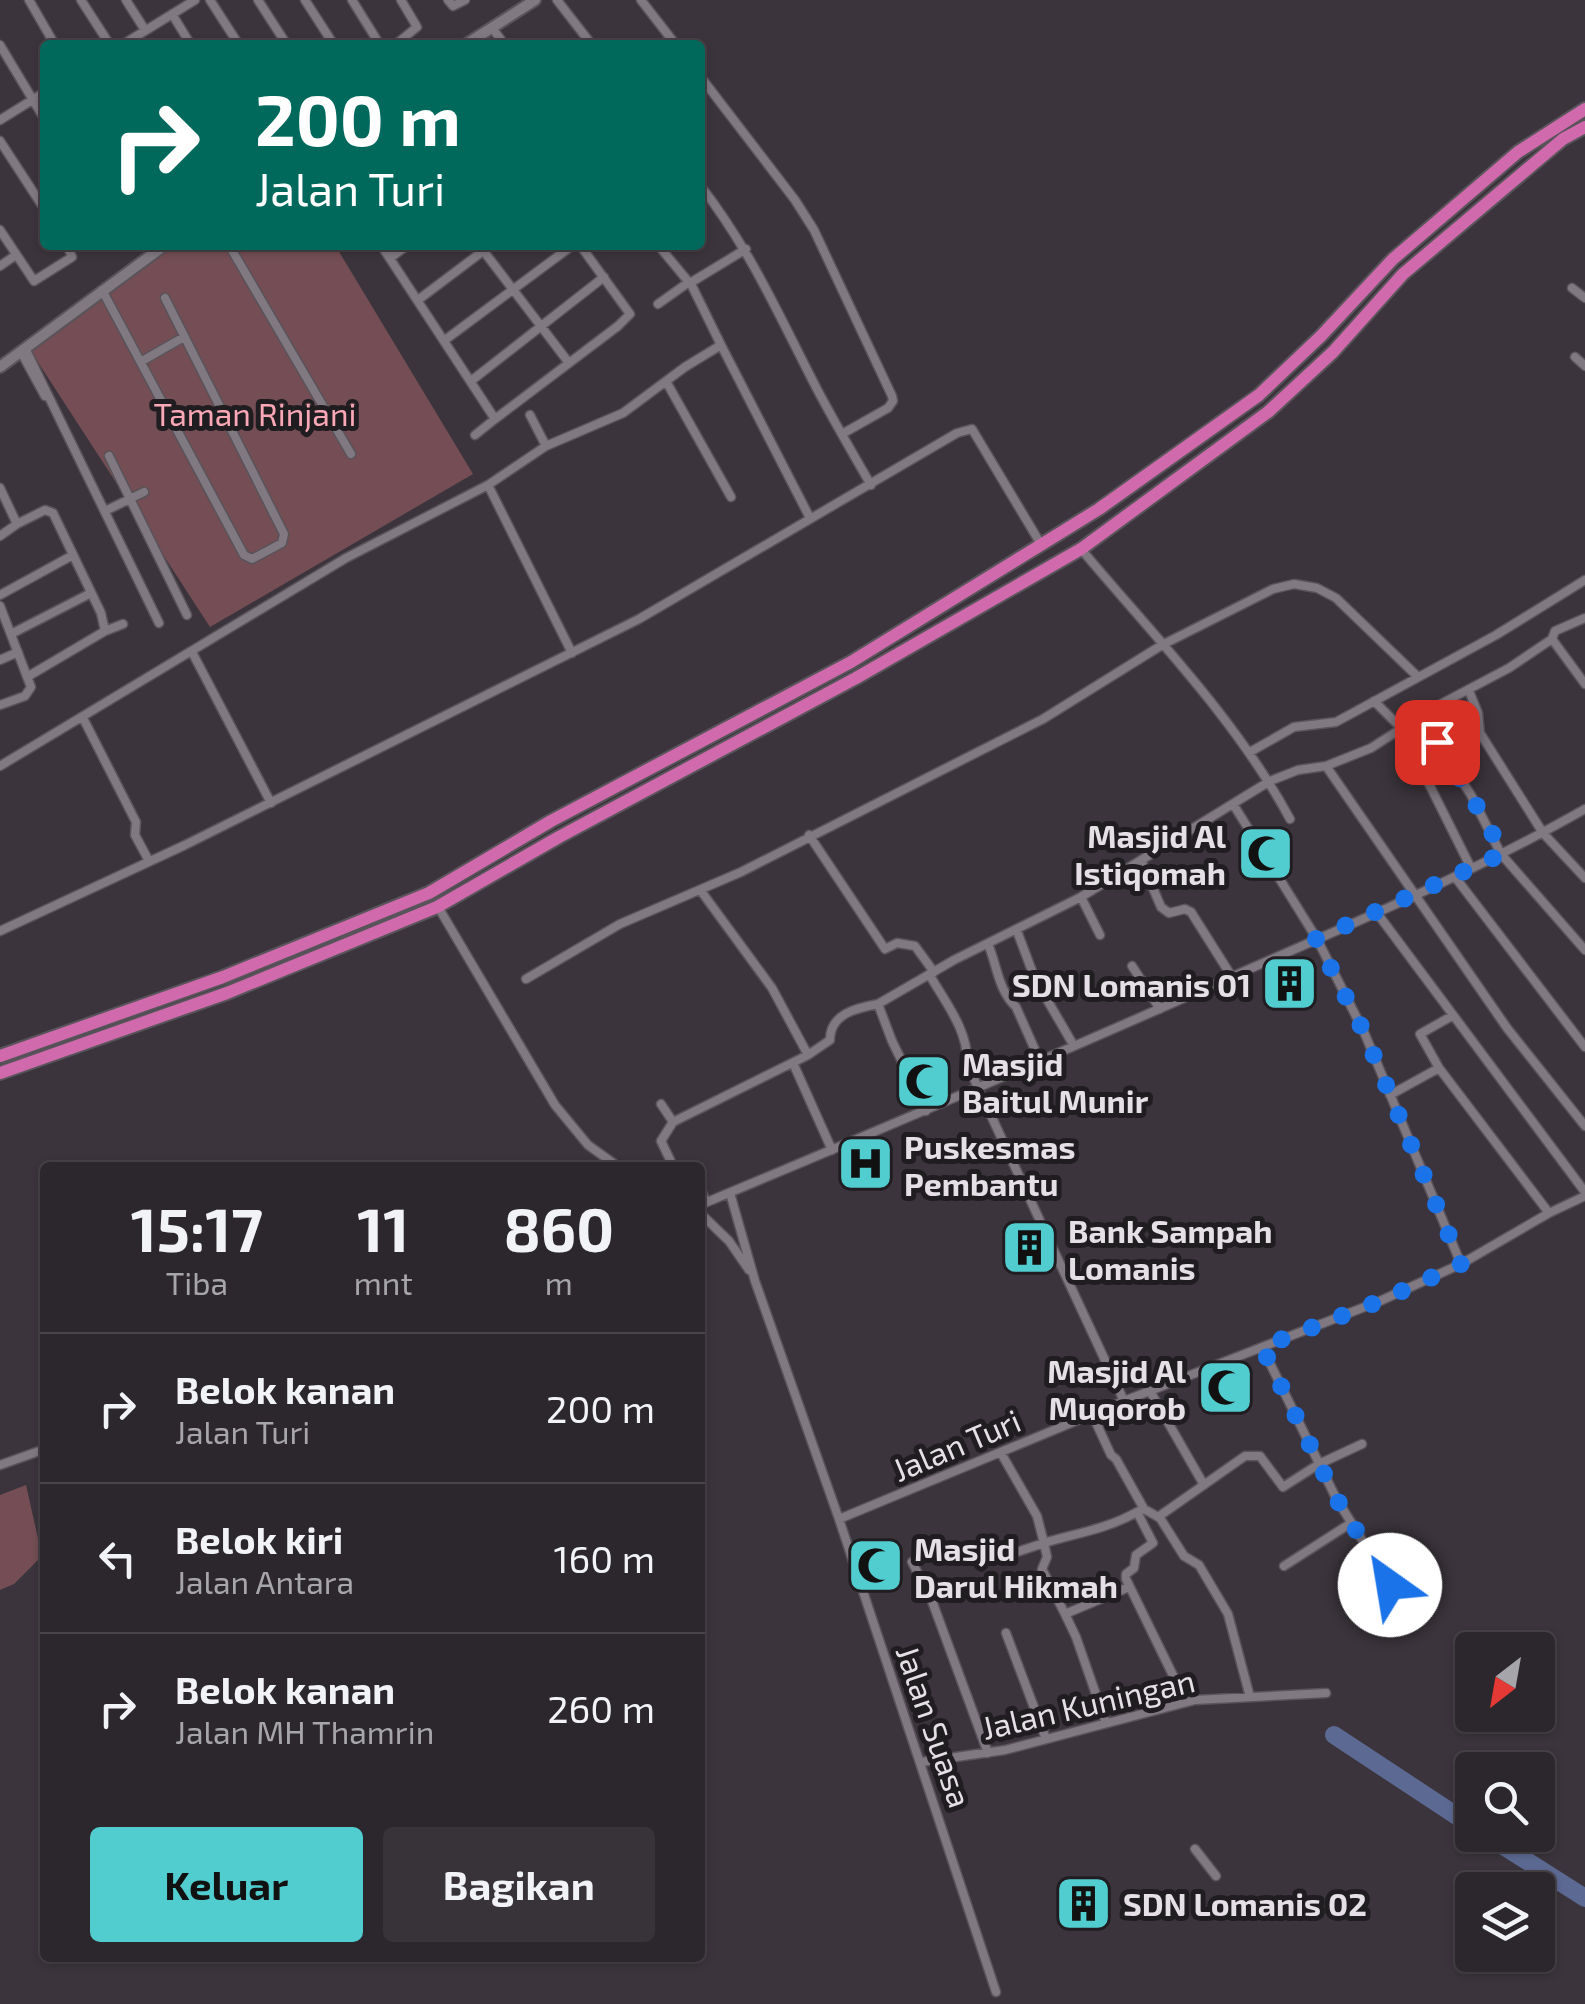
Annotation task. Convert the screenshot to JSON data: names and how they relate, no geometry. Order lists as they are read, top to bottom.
{
  "streets": {
    "street": ["Jalan Turi", "Jalan Kuningan", "Jalan Suasa"]
  },
  "crossings": [
    ["Jalan Turi", "Jalan Suasa"],
    ["Jalan Kuningan", "Jalan Suasa"]
  ],
  "parks": ["Taman Rinjani"],
  "places": {
    "mosque": [
      "Masjid Al Istiqomah",
      "Masjid Baitul Munir",
      "Masjid Al Muqorob",
      "Masjid Darul Hikmah"
    ],
    "building": ["SDN Lomanis 01", "Bank Sampah Lomanis", "SDN Lomanis 02"],
    "hospital": ["Puskesmas Pembantu"]
  },
  "north": "bottom left",
  "page": {
    "turn": ["200 m", "Jalan Turi"],
    "eta": [
      "15:17",
      "Tiba",
      "11",
      "mnt",
      "860",
      "m"
    ],
    "list": [
      {
        "name": "Belok kanan",
        "note": "Jalan Turi",
        "value": "200 m"
      },
      {
        "name": "Belok kiri",
        "note": "Jalan Antara",
        "value": "160 m"
      },
      {
        "name": "Belok kanan",
        "note": "Jalan MH Thamrin",
        "value": "260 m"
      }
    ],
    "buttons": ["Keluar", "Bagikan"]
  }
}
